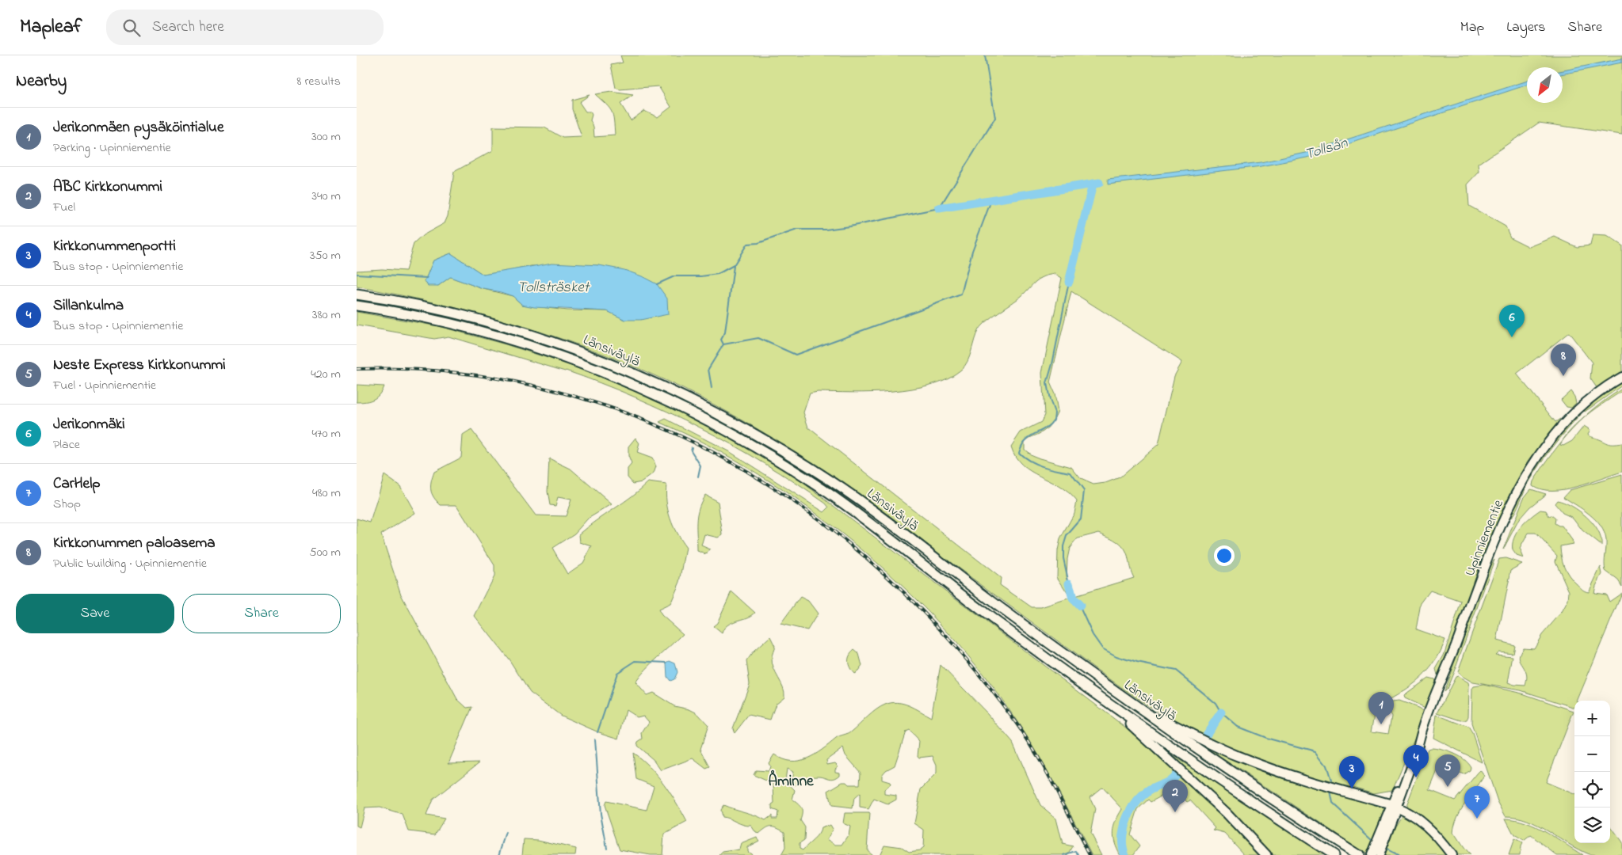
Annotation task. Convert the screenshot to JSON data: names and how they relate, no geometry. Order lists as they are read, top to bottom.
{
  "streets": {
    "highway": ["Länsiväylä"],
    "main road": ["Upinniementie"]
  },
  "districts": ["Åminne"],
  "water": ["Tollsån", "Tollsträsket"],
  "north": "bottom left",
  "page": {
    "header": "Mapleaf",
    "search": "Search here",
    "nav": ["Map", "Layers", "Share"],
    "heading": ["Nearby", "8 results"],
    "list": [
      {
        "mark": "1",
        "name": "Jerikonmäen pysäköintialue",
        "note": "Parking · Upinniementie",
        "value": "300 m"
      },
      {
        "mark": "2",
        "name": "ABC Kirkkonummi",
        "note": "Fuel",
        "value": "340 m"
      },
      {
        "mark": "3",
        "name": "Kirkkonummenportti",
        "note": "Bus stop · Upinniementie",
        "value": "350 m"
      },
      {
        "mark": "4",
        "name": "Sillankulma",
        "note": "Bus stop · Upinniementie",
        "value": "380 m"
      },
      {
        "mark": "5",
        "name": "Neste Express Kirkkonummi",
        "note": "Fuel · Upinniementie",
        "value": "420 m"
      },
      {
        "mark": "6",
        "name": "Jerikonmäki",
        "note": "Place",
        "value": "470 m"
      },
      {
        "mark": "7",
        "name": "CarHelp",
        "note": "Shop",
        "value": "480 m"
      },
      {
        "mark": "8",
        "name": "Kirkkonummen paloasema",
        "note": "Public building · Upinniementie",
        "value": "500 m"
      }
    ],
    "pins": [
      "6",
      "8",
      "1",
      "4",
      "5",
      "3",
      "2",
      "7"
    ],
    "buttons": ["Save", "Share"],
    "map_buttons": ["+", "−"]
  }
}
